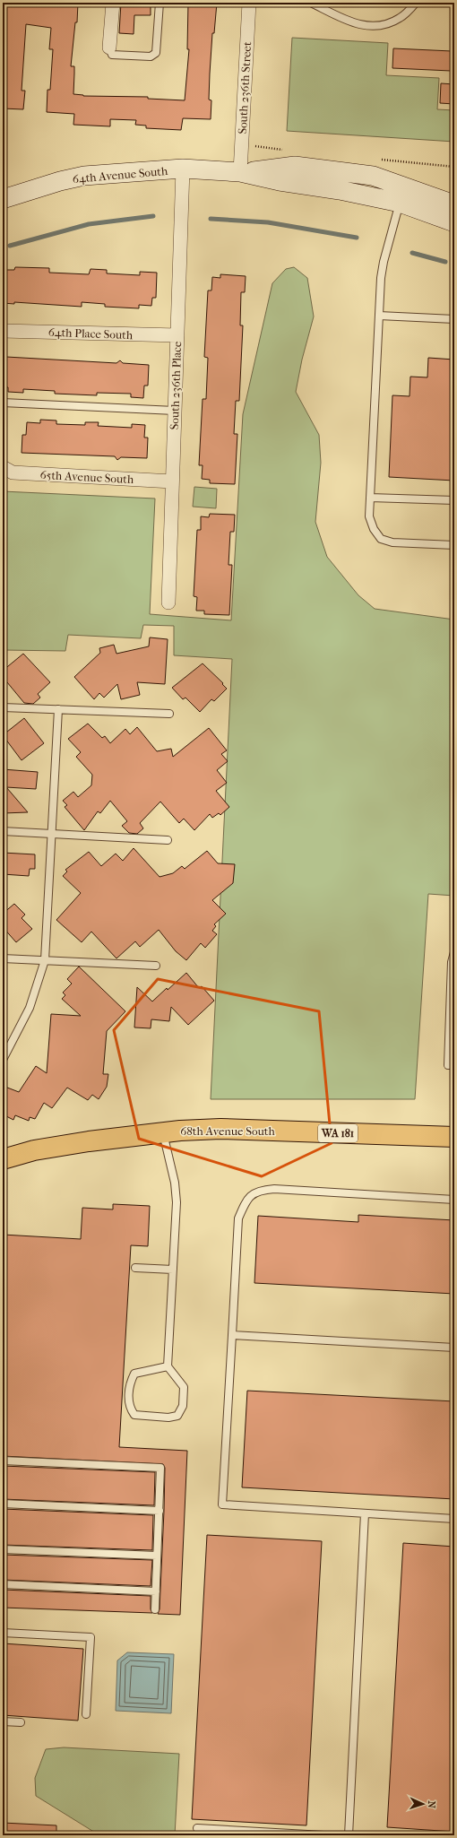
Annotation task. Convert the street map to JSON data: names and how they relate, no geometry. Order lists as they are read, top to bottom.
{
  "streets": {
    "main road": ["68th Avenue South", "WA 181"],
    "street": [
      "South 236th Street",
      "64th Avenue South",
      "64th Place South",
      "South 236th Place",
      "65th Avenue South"
    ]
  },
  "crossings": [
    ["South 236th Street", "64th Avenue South"],
    ["64th Avenue South", "South 236th Place"],
    ["64th Place South", "South 236th Place"],
    ["South 236th Place", "65th Avenue South"]
  ],
  "north": "right"
}
